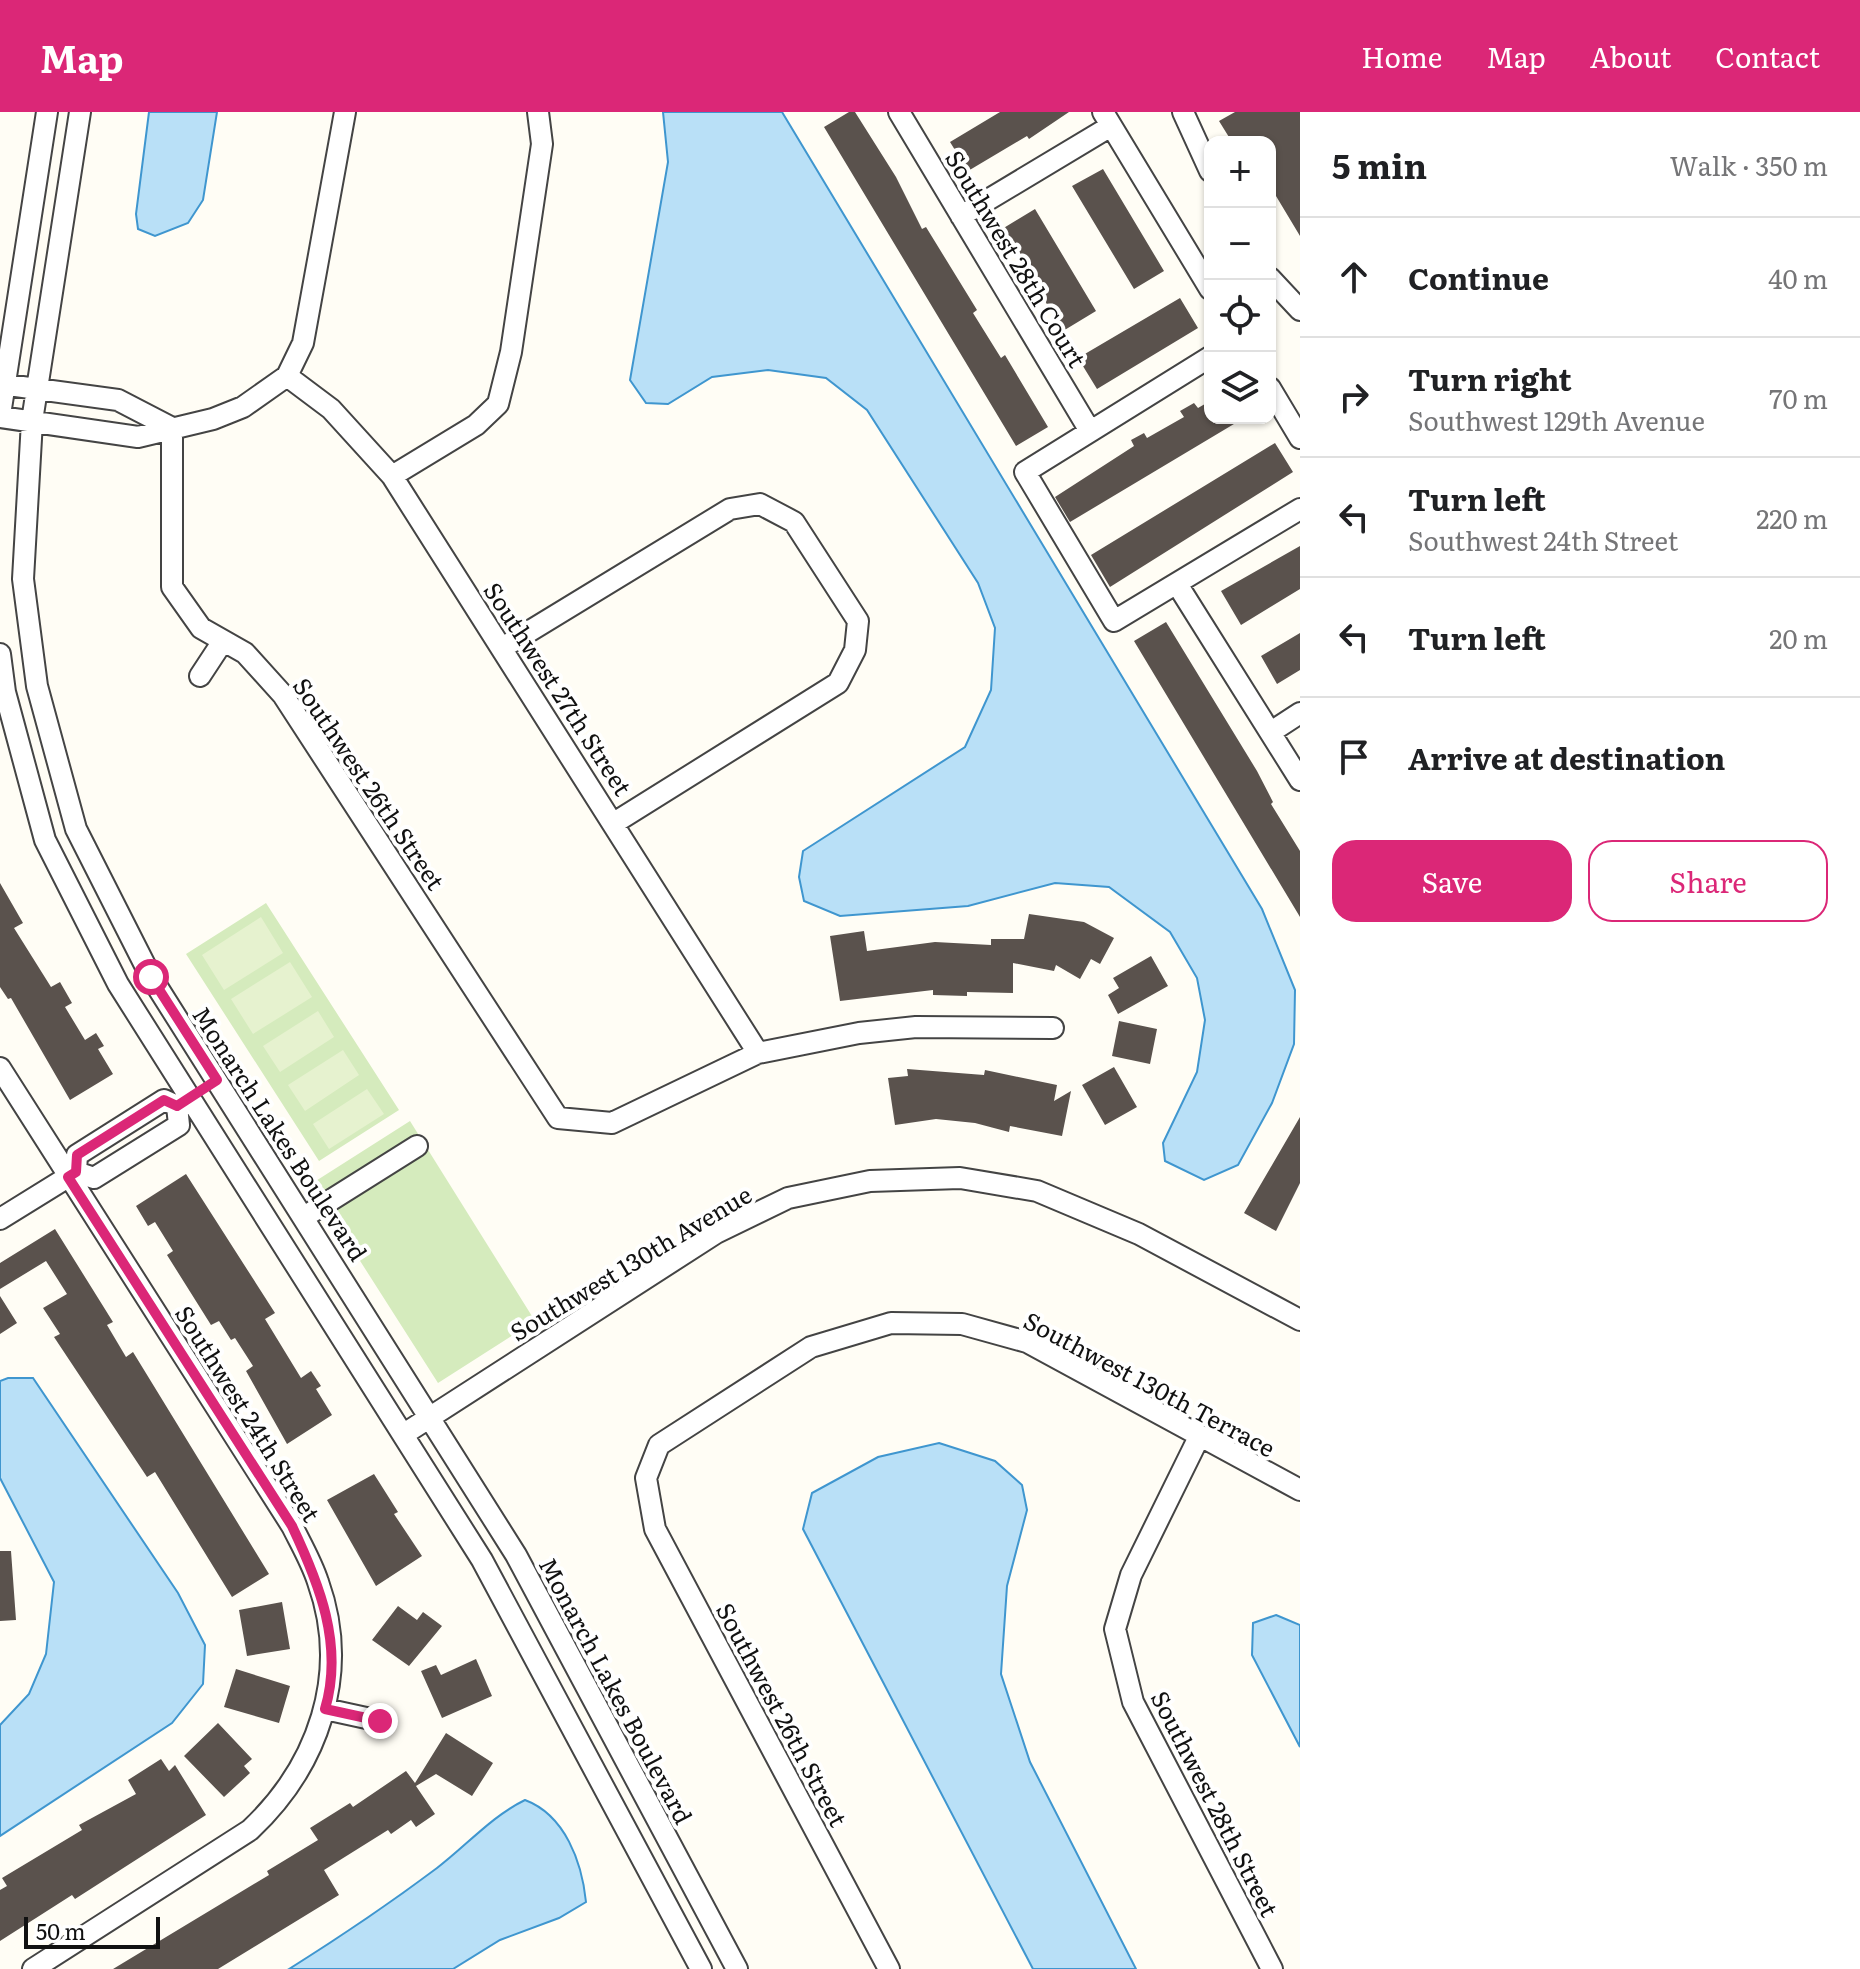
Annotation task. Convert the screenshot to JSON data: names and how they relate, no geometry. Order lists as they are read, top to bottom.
{
  "streets": {
    "street": [
      "Southwest 28th Court",
      "Southwest 27th Street",
      "Southwest 26th Street",
      "Monarch Lakes Boulevard",
      "Southwest 130th Avenue",
      "Southwest 130th Terrace",
      "Southwest 24th Street",
      "Southwest 28th Street"
    ]
  },
  "crossings": [
    ["Southwest 27th Street", "Southwest 26th Street"],
    ["Southwest 26th Street", "Southwest 130th Terrace"],
    ["Monarch Lakes Boulevard", "Southwest 130th Avenue"],
    ["Southwest 130th Terrace", "Southwest 28th Street"]
  ],
  "scale_bar": "50 m",
  "page": {
    "header": "Map",
    "nav": [
      "Home",
      "Map",
      "About",
      "Contact"
    ],
    "heading": ["5 min", "Walk · 350 m"],
    "map_buttons": ["+", "−"],
    "list": [
      ["Continue", "40 m"],
      ["Turn right", "Southwest 129th Avenue", "70 m"],
      ["Turn left", "Southwest 24th Street", "220 m"],
      ["Turn left", "20 m"],
      "Arrive at destination"
    ],
    "buttons": ["Save", "Share"],
    "scale": "50 m"
  }
}
